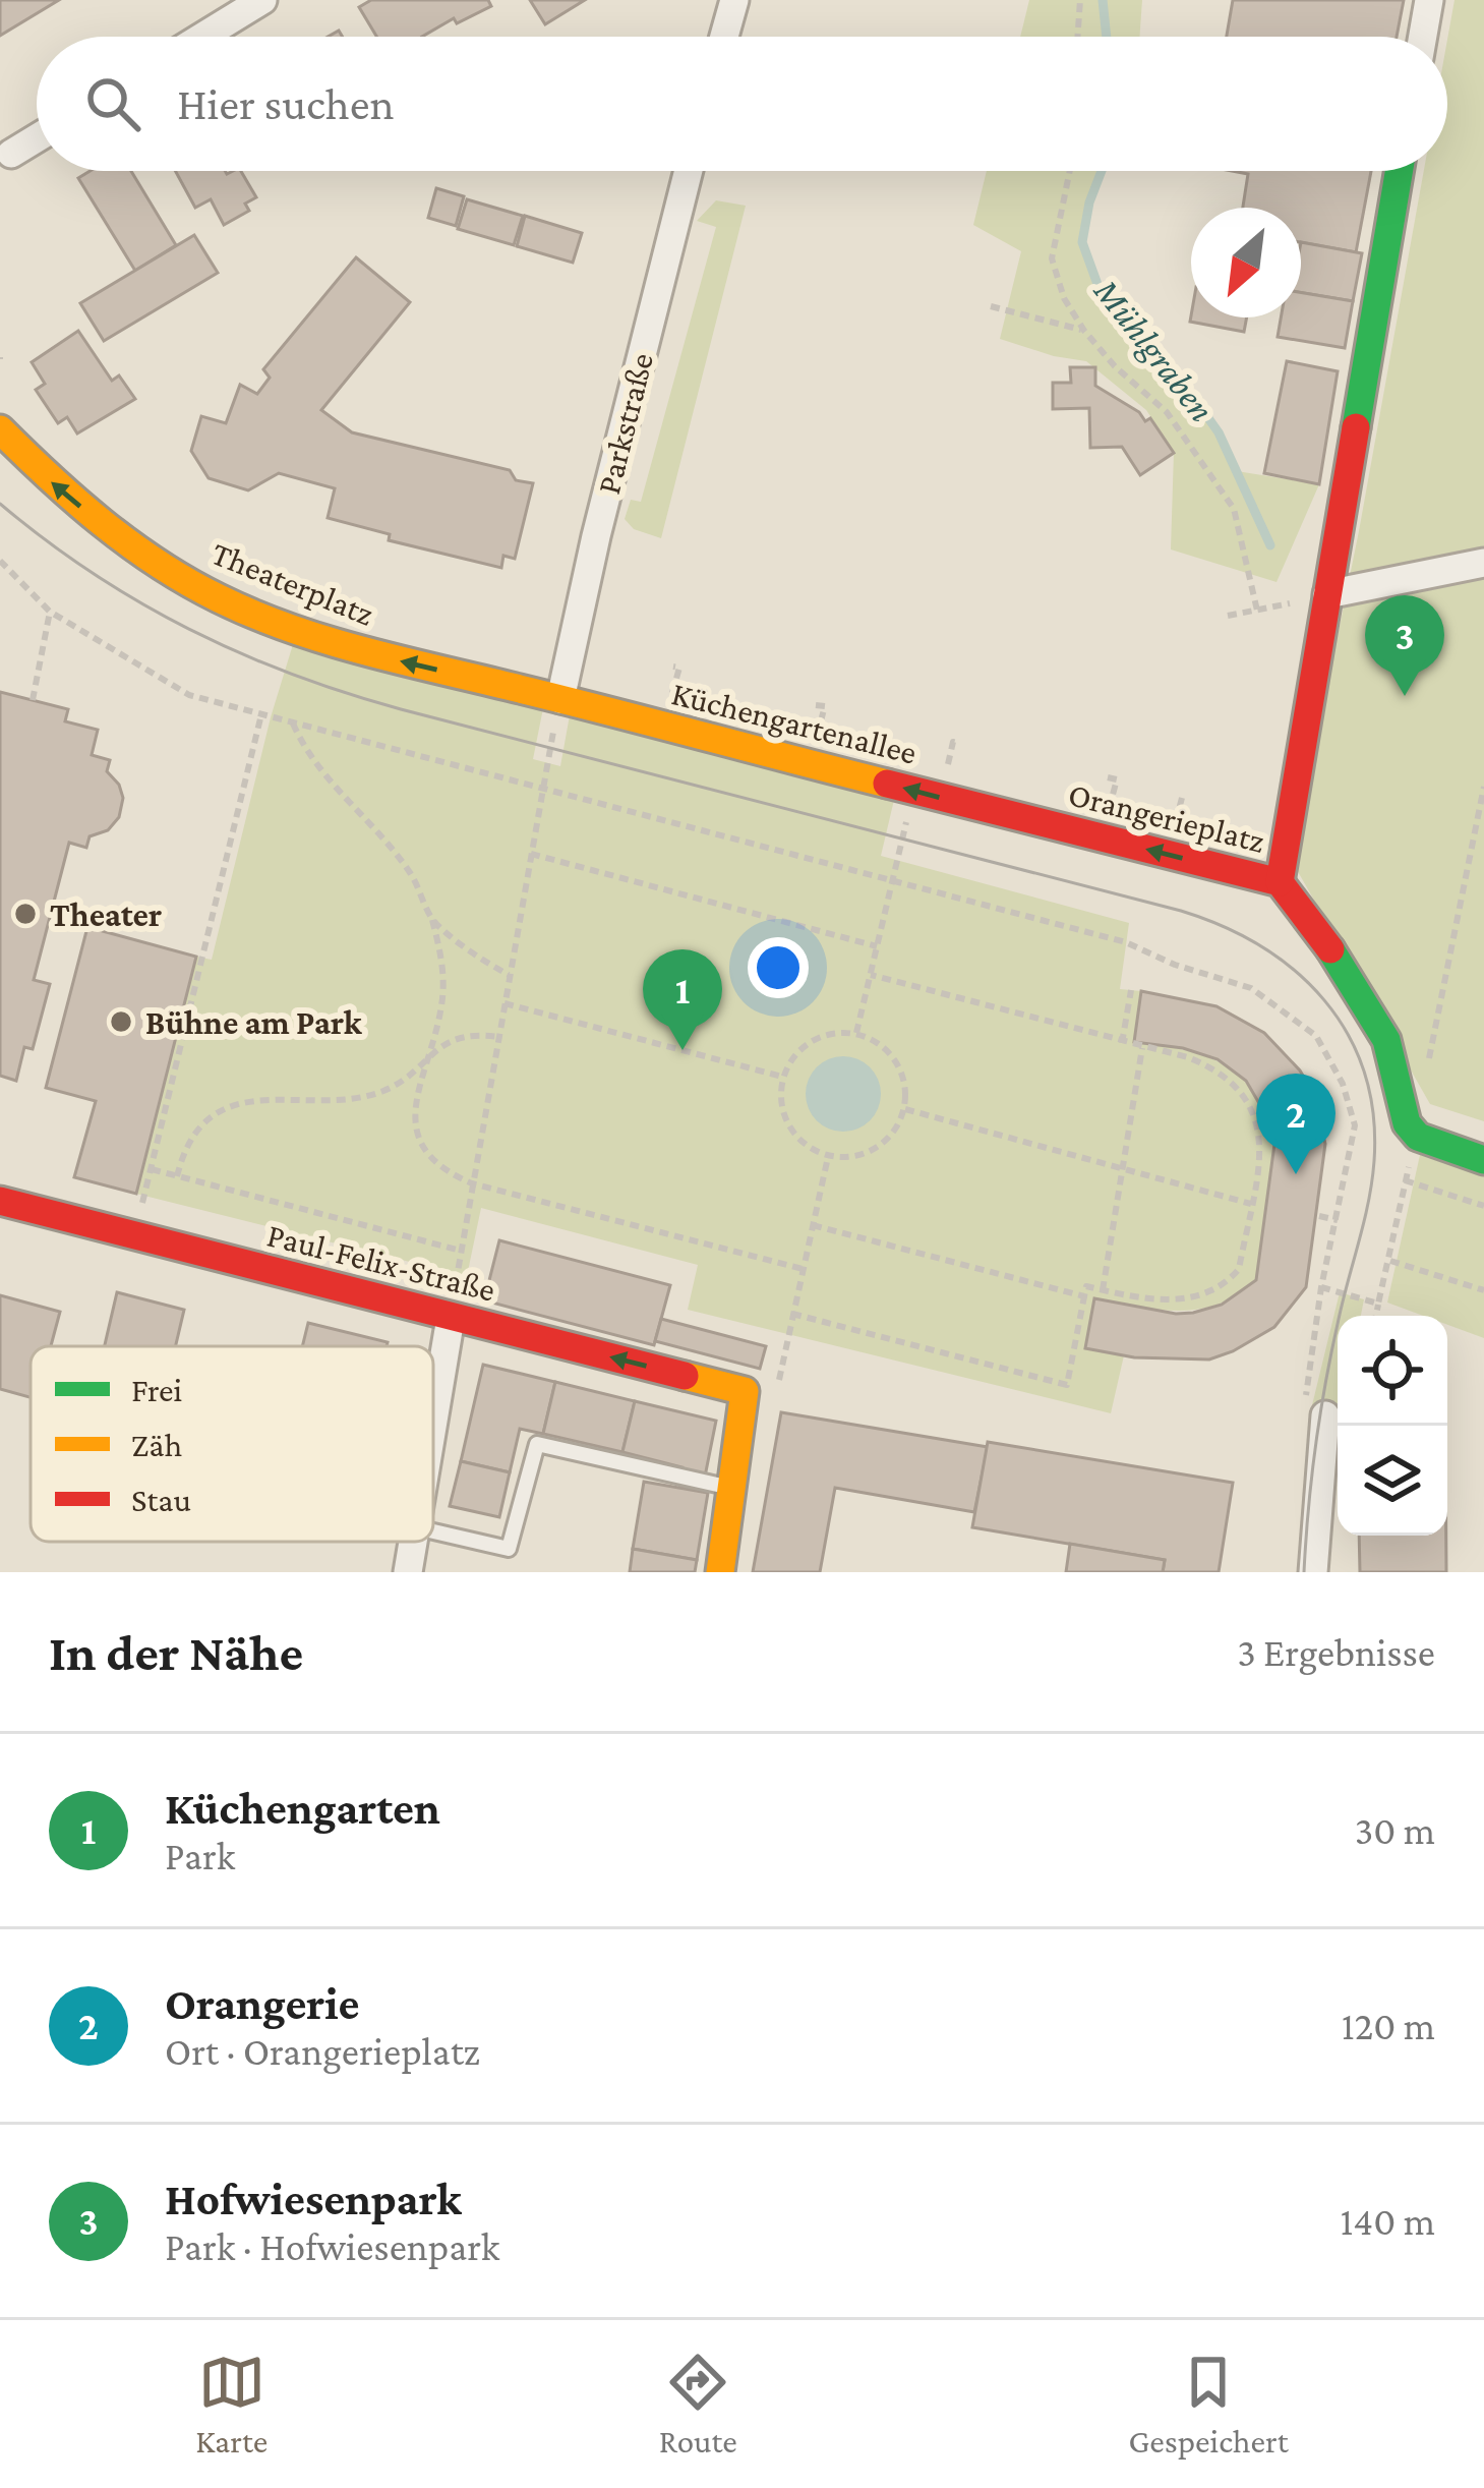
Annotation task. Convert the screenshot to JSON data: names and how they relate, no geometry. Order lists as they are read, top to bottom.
{
  "streets": {
    "street": [
      "Parkstraße",
      "Theaterplatz",
      "Küchengartenallee",
      "Orangerieplatz",
      "Paul-Felix-Straße"
    ]
  },
  "crossings": [
    ["Parkstraße", "Theaterplatz"],
    ["Parkstraße", "Küchengartenallee"],
    ["Theaterplatz", "Küchengartenallee"],
    ["Küchengartenallee", "Orangerieplatz"]
  ],
  "one_way": ["Theaterplatz", "Orangerieplatz", "Paul-Felix-Straße"],
  "water": ["Mühlgraben"],
  "places": ["Theater", "Bühne am Park"],
  "legend": ["Frei", "Zäh", "Stau"],
  "north": "bottom left",
  "page": {
    "search": "Hier suchen",
    "pins": ["3", "1", "2"],
    "heading": ["In der Nähe", "3 Ergebnisse"],
    "list": [
      {
        "mark": "1",
        "name": "Küchengarten",
        "note": "Park",
        "value": "30 m"
      },
      {
        "mark": "2",
        "name": "Orangerie",
        "note": "Ort · Orangerieplatz",
        "value": "120 m"
      },
      {
        "mark": "3",
        "name": "Hofwiesenpark",
        "note": "Park · Hofwiesenpark",
        "value": "140 m"
      }
    ],
    "nav": ["Karte", "Route", "Gespeichert"]
  }
}
